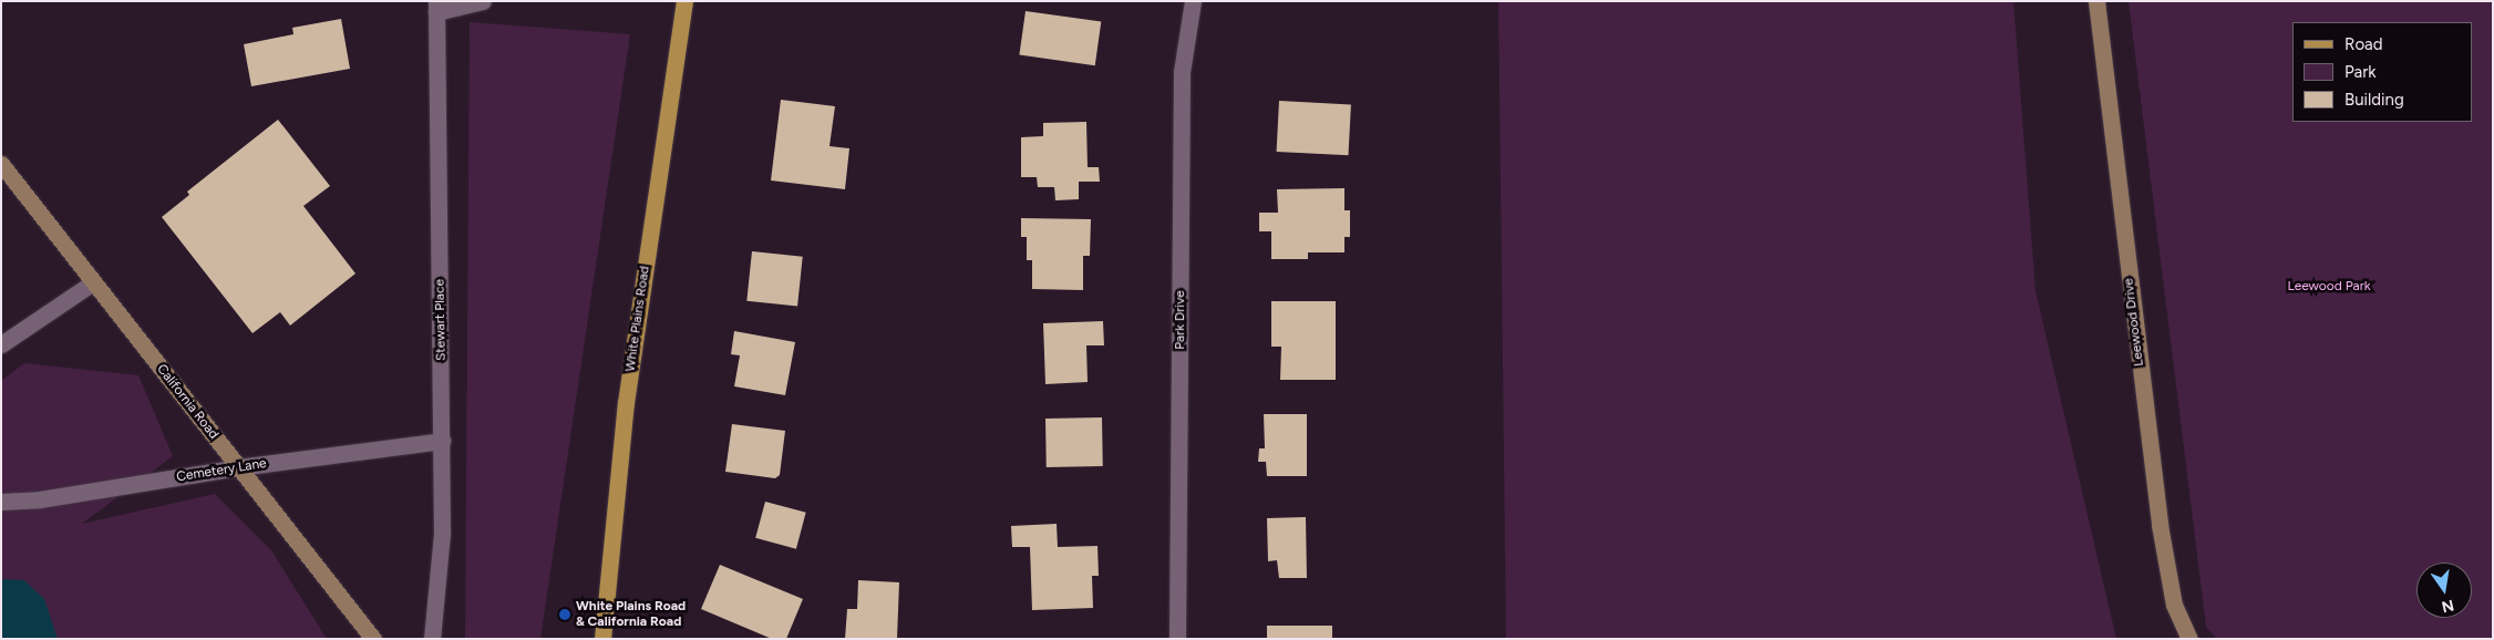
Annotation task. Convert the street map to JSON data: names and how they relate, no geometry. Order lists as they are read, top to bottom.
{
  "streets": {
    "main road": ["White Plains Road"],
    "street": [
      "Stewart Place",
      "Park Drive",
      "Leewood Drive",
      "California Road",
      "Cemetery Lane"
    ]
  },
  "crossings": [
    ["Stewart Place", "Cemetery Lane"],
    ["California Road", "Cemetery Lane"]
  ],
  "parks": ["Leewood Park"],
  "places": ["White Plains Road & California Road"],
  "legend": ["Road", "Park", "Building"],
  "north": "bottom"
}
